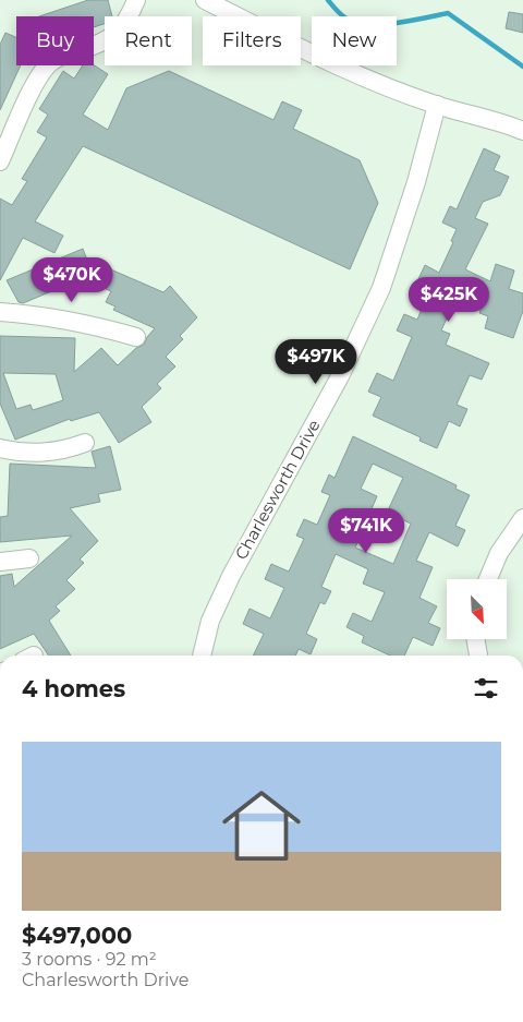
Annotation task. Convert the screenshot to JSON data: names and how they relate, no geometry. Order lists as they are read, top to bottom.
{
  "streets": {
    "street": ["Charlesworth Drive"]
  },
  "north": "bottom right",
  "page": {
    "chip": [
      "Buy",
      "Rent",
      "Filters",
      "New"
    ],
    "price": [
      "$470K",
      "$425K",
      "$497K",
      "$741K"
    ],
    "heading": "4 homes",
    "list": [
      {
        "name": "$497,000",
        "note": "3 rooms · 92 m² · Charlesworth Drive"
      }
    ]
  }
}
